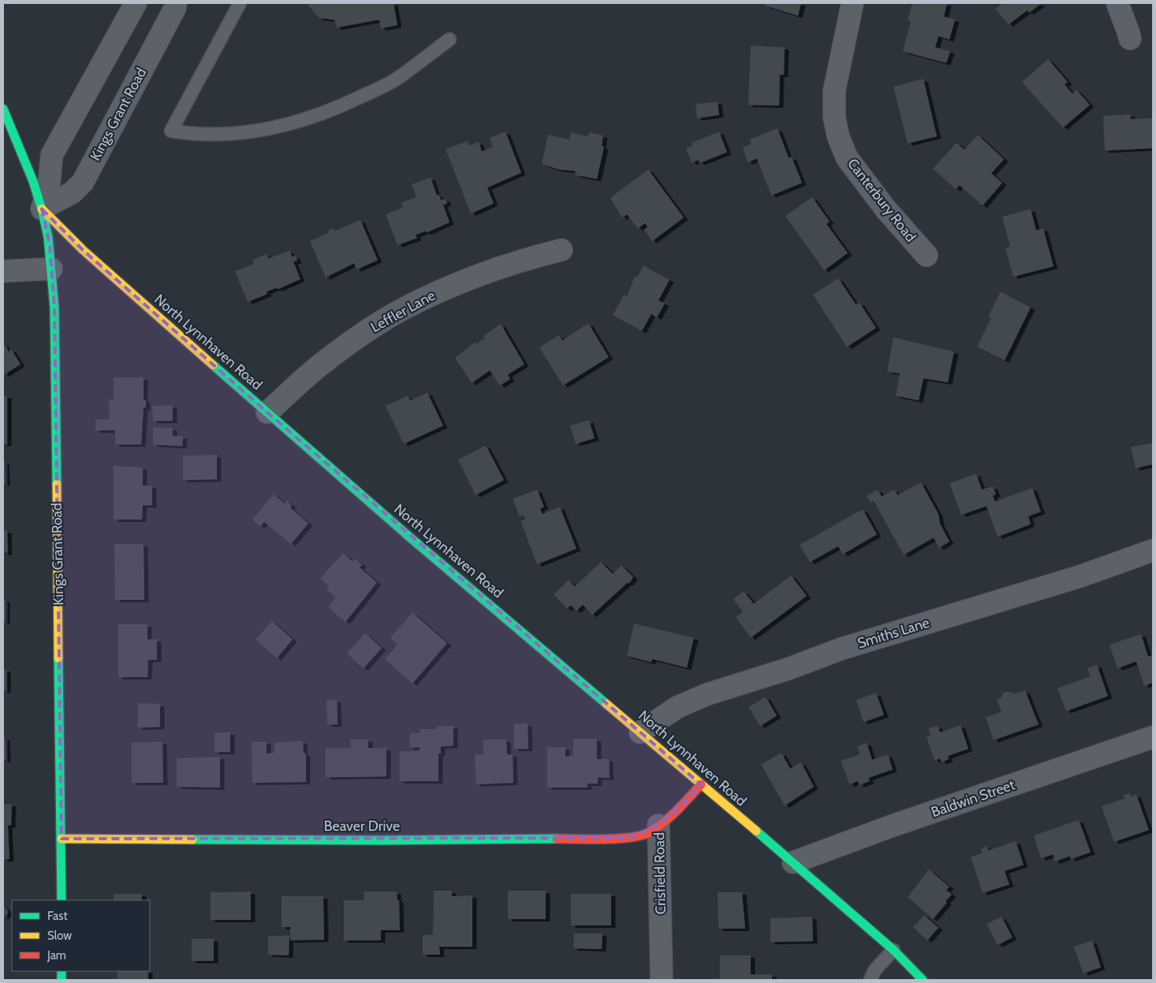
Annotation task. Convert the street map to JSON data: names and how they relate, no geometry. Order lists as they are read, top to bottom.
{
  "streets": {
    "street": [
      "Kings Grant Road",
      "Canterbury Road",
      "Leffler Lane",
      "North Lynnhaven Road",
      "Smiths Lane",
      "Baldwin Street",
      "Beaver Drive",
      "Crisfield Road"
    ]
  },
  "crossings": [
    ["Kings Grant Road", "North Lynnhaven Road"],
    ["Kings Grant Road", "Beaver Drive"],
    ["Leffler Lane", "North Lynnhaven Road"],
    ["North Lynnhaven Road", "Smiths Lane"],
    ["North Lynnhaven Road", "Baldwin Street"],
    ["North Lynnhaven Road", "Crisfield Road"],
    ["Beaver Drive", "Crisfield Road"]
  ],
  "legend": ["Fast", "Slow", "Jam"]
}
